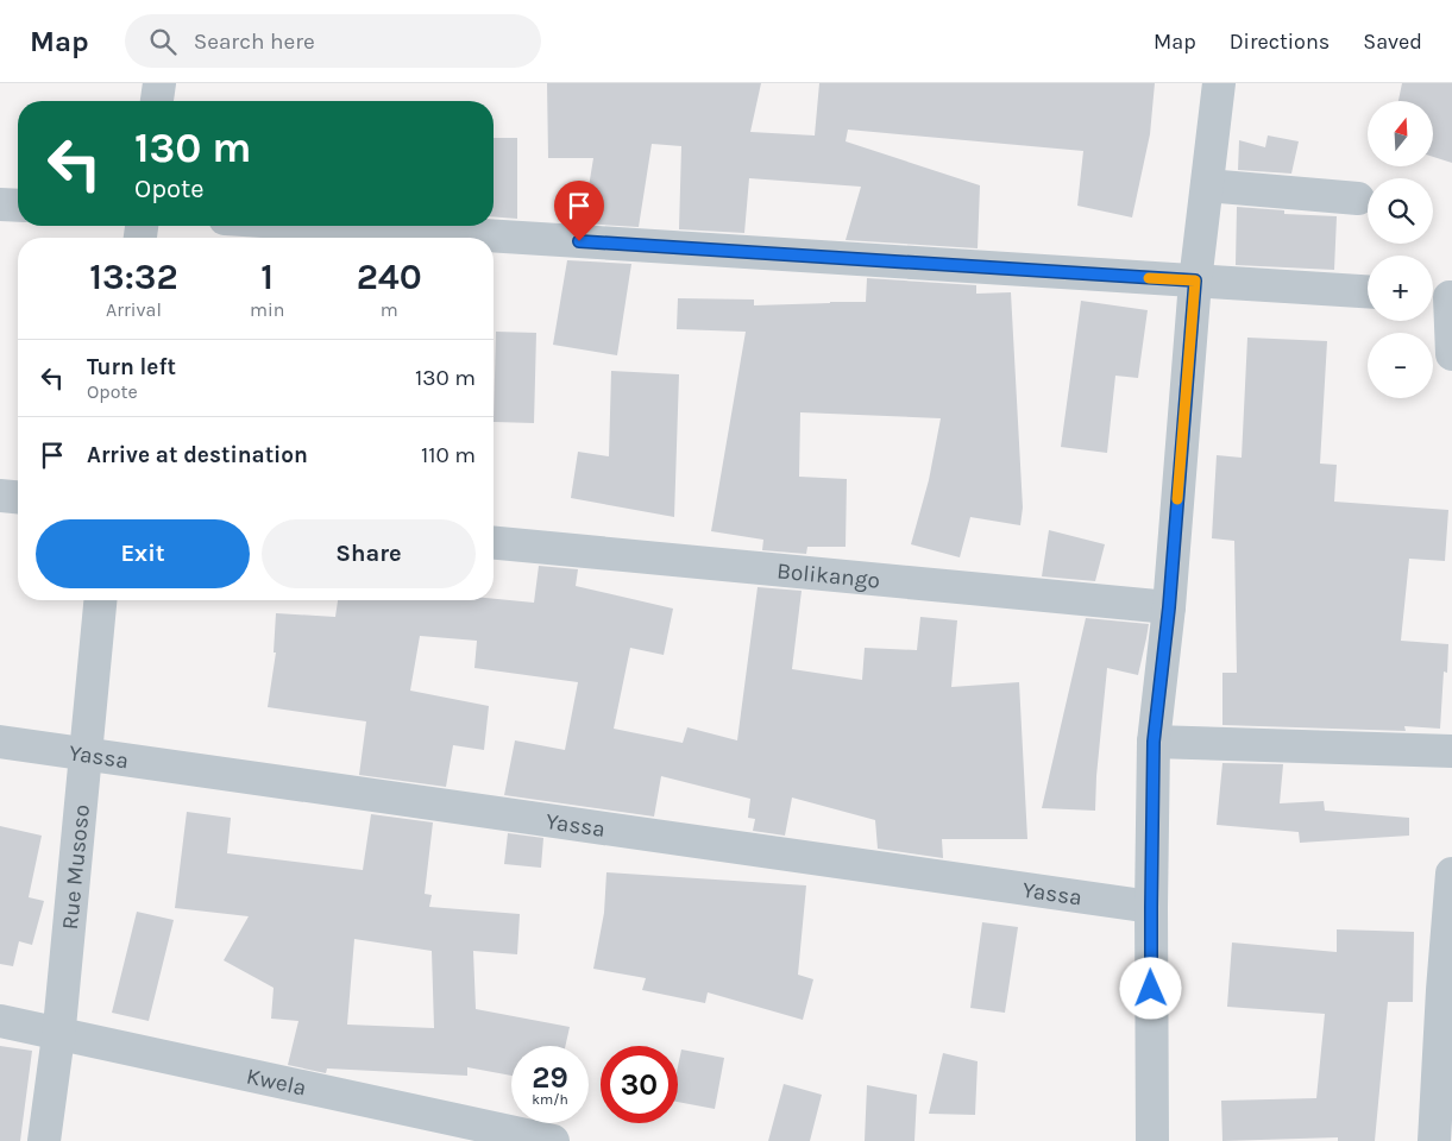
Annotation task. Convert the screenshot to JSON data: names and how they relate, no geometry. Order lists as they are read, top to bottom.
{
  "streets": {
    "street": [
      "Bolikango",
      "Yassa",
      "Rue Musoso",
      "Kwela"
    ]
  },
  "crossings": [
    ["Yassa", "Rue Musoso"],
    ["Rue Musoso", "Kwela"]
  ],
  "north": "top",
  "page": {
    "header": "Map",
    "search": "Search here",
    "nav": ["Map", "Directions", "Saved"],
    "map_buttons": ["+", "−"],
    "turn": ["130 m", "Opote"],
    "eta": [
      "13:32",
      "Arrival",
      "1",
      "min",
      "240",
      "m"
    ],
    "list": [
      {
        "name": "Turn left",
        "note": "Opote",
        "value": "130 m"
      },
      {
        "name": "Arrive at destination",
        "value": "110 m"
      }
    ],
    "buttons": ["Exit", "Share"],
    "speed": "29 km/h",
    "limit": "30"
  }
}
